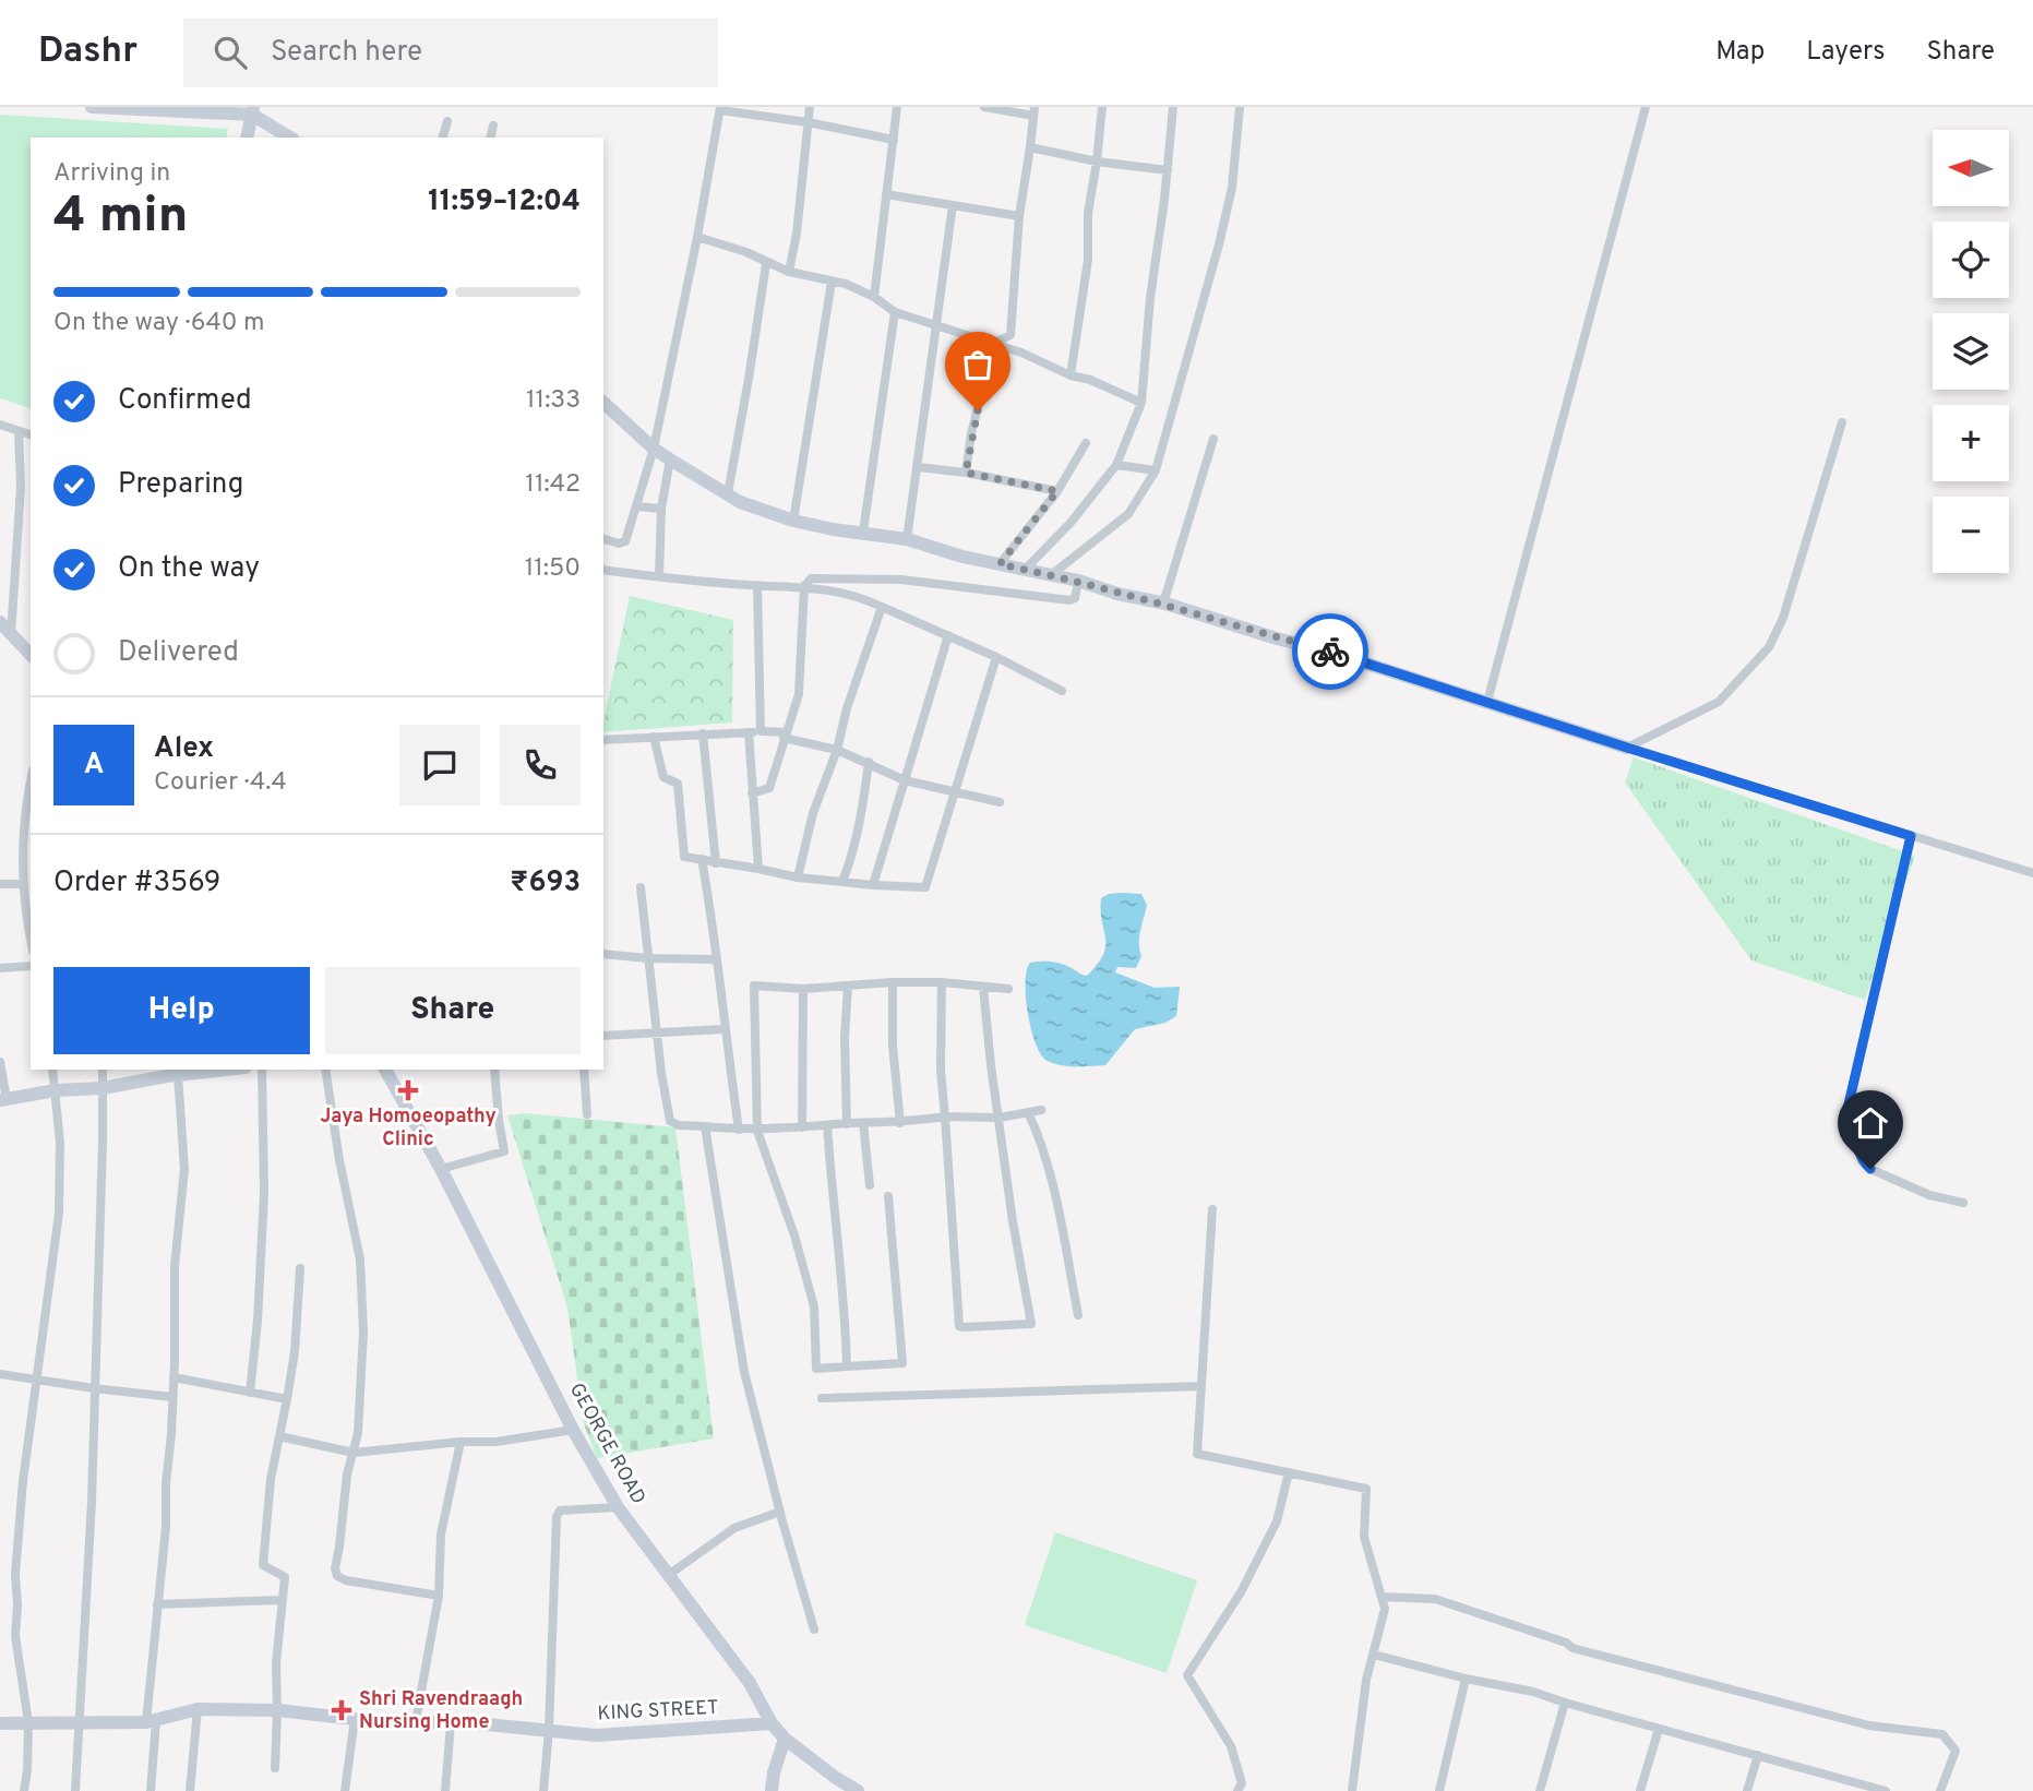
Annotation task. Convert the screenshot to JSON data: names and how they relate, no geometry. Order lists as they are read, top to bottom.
{
  "streets": {
    "street": ["GEORGE ROAD", "KING STREET"]
  },
  "crossings": [
    ["GEORGE ROAD", "KING STREET"]
  ],
  "places": {
    "health": ["Jaya Homoeopathy Clinic", "Shri Ravendraagh Nursing Home"]
  },
  "north": "left",
  "page": {
    "header": "Dashr",
    "search": "Search here",
    "nav": ["Map", "Layers", "Share"],
    "map_buttons": ["+", "−"],
    "heading": ["4 min", "Arriving in", "11:59–12:04"],
    "panel": [
      "Alex",
      "Courier · 4.4",
      "Order #3569",
      "₹693"
    ],
    "bar": "On the way · 640 m",
    "list": [
      ["Confirmed", "11:33"],
      ["Preparing", "11:42"],
      ["On the way", "11:50"],
      "Delivered"
    ],
    "round": "A",
    "buttons": ["Help", "Share"]
  }
}
